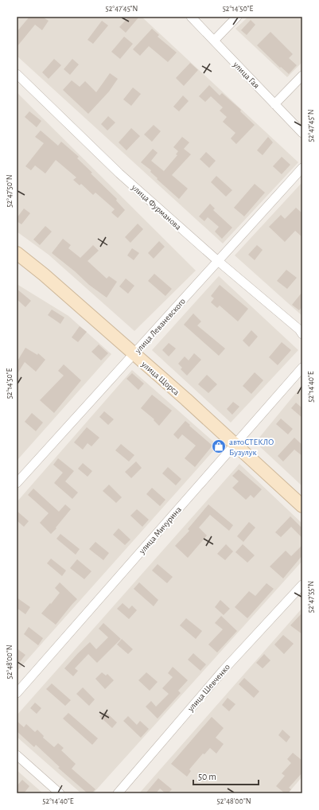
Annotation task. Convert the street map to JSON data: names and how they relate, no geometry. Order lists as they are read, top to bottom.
{
  "streets": {
    "main road": ["улица Щорса"],
    "street": [
      "улица Гая",
      "улица Фурманова",
      "улица Леваневского",
      "улица Мичурина",
      "улица Шевченко"
    ]
  },
  "crossings": [
    ["улица Фурманова", "улица Леваневского"],
    ["улица Леваневского", "улица Щорса"],
    ["улица Щорса", "улица Мичурина"]
  ],
  "places": {
    "shop": ["автоСТЕКЛО Бузулук"]
  },
  "scale_bar": "50 m",
  "coordinates": [
    "52°47'45\"N",
    "52°14'50\"E",
    "52°47'50\"N",
    "52°14'40\"E",
    "52°47'55\"N",
    "52°48'00\"N"
  ]
}
